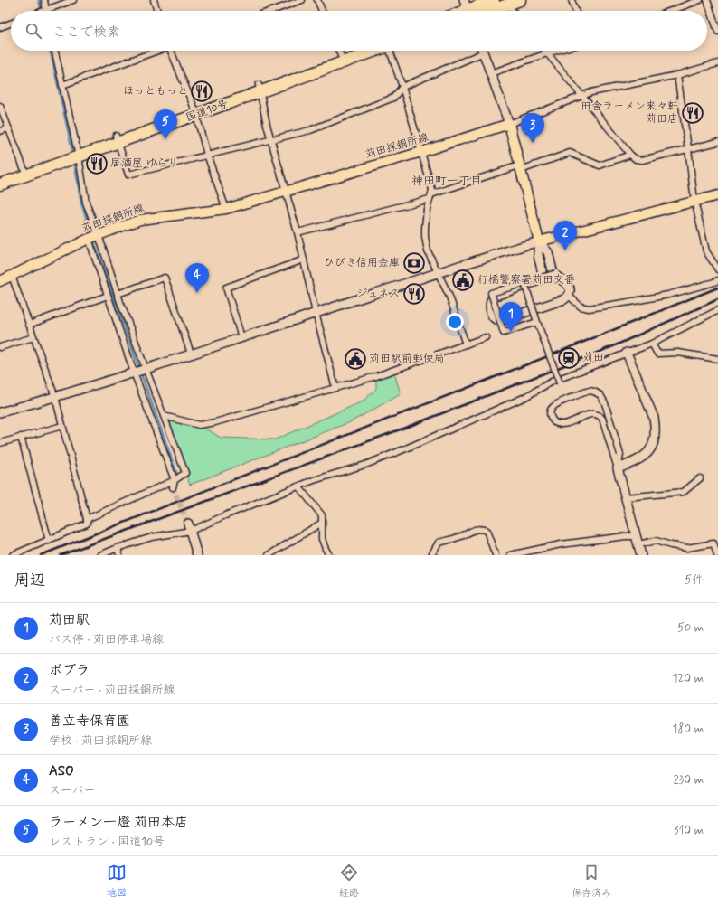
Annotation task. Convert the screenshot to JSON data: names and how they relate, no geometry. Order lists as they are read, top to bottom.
{
  "streets": {
    "highway": ["国道10号"],
    "main road": ["苅田採銅所線"]
  },
  "districts": ["神田町一丁目"],
  "places": {
    "restaurant": [
      "ほっともっと",
      "田舎ラーメン来々軒 苅田店",
      "居酒屋 ゆらり",
      "ジュネス"
    ],
    "bank": ["ひびき信用金庫"],
    "public building": ["行橋警察署苅田交番", "苅田駅前郵便局"],
    "station": ["苅田"]
  },
  "page": {
    "search": "ここで検索",
    "pins": [
      "5",
      "3",
      "2",
      "4",
      "1"
    ],
    "heading": ["周辺", "5件"],
    "list": [
      {
        "mark": "1",
        "name": "苅田駅",
        "note": "バス停 · 苅田停車場線",
        "value": "50 m"
      },
      {
        "mark": "2",
        "name": "ポプラ",
        "note": "スーパー · 苅田採銅所線",
        "value": "120 m"
      },
      {
        "mark": "3",
        "name": "善立寺保育園",
        "note": "学校 · 苅田採銅所線",
        "value": "180 m"
      },
      {
        "mark": "4",
        "name": "ASO",
        "note": "スーパー",
        "value": "230 m"
      },
      {
        "mark": "5",
        "name": "ラーメン一燈 苅田本店",
        "note": "レストラン · 国道10号",
        "value": "310 m"
      }
    ],
    "nav": ["地図", "経路", "保存済み"]
  }
}
